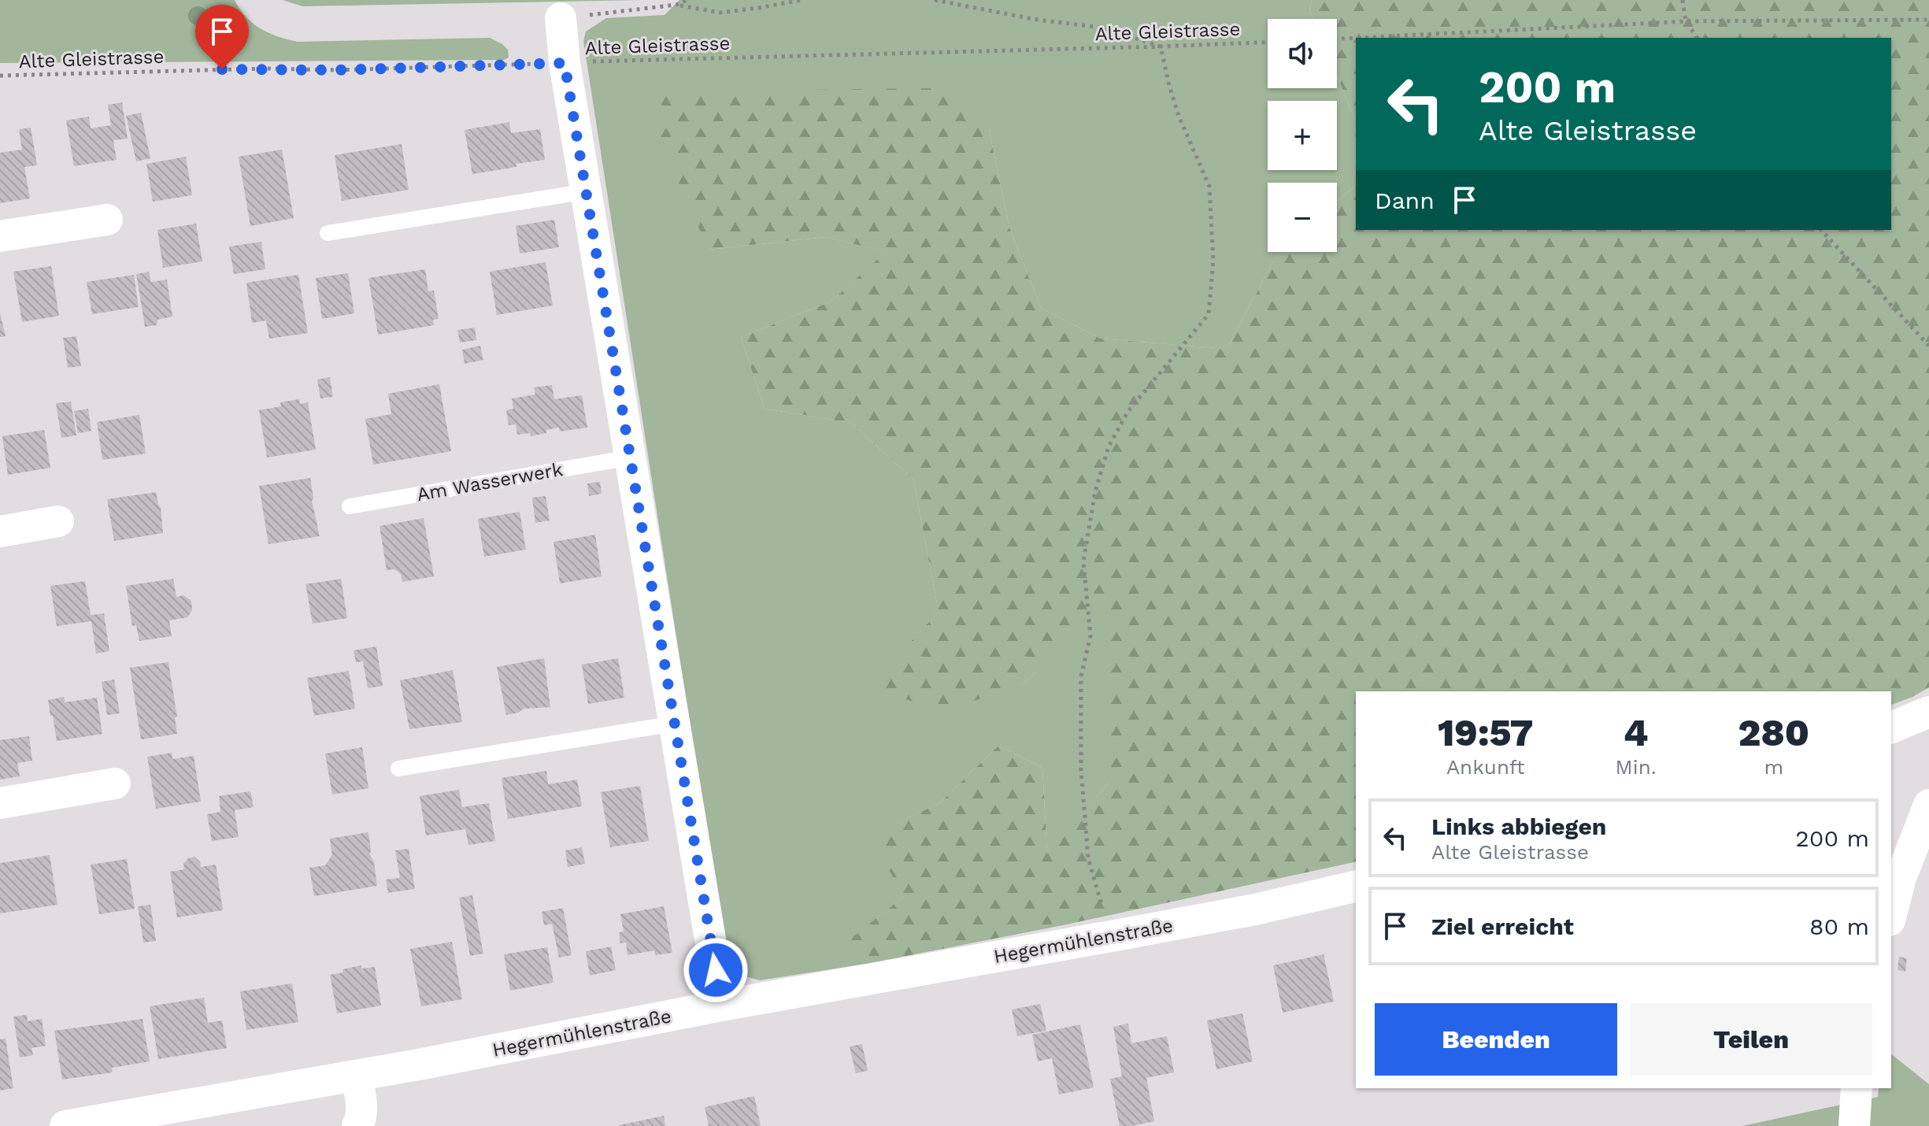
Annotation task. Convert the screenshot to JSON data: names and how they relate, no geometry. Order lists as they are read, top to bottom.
{
  "streets": {
    "street": ["Hegermühlenstraße"],
    "lane": ["Am Wasserwerk"],
    "path": ["Alte Gleistrasse"]
  },
  "page": {
    "map_buttons": ["+", "−"],
    "turn": ["200 m", "Alte Gleistrasse"],
    "then": "Dann",
    "eta": [
      "19:57",
      "Ankunft",
      "4",
      "Min.",
      "280",
      "m"
    ],
    "list": [
      {
        "name": "Links abbiegen",
        "note": "Alte Gleistrasse",
        "value": "200 m"
      },
      {
        "name": "Ziel erreicht",
        "value": "80 m"
      }
    ],
    "buttons": ["Beenden", "Teilen"]
  }
}
